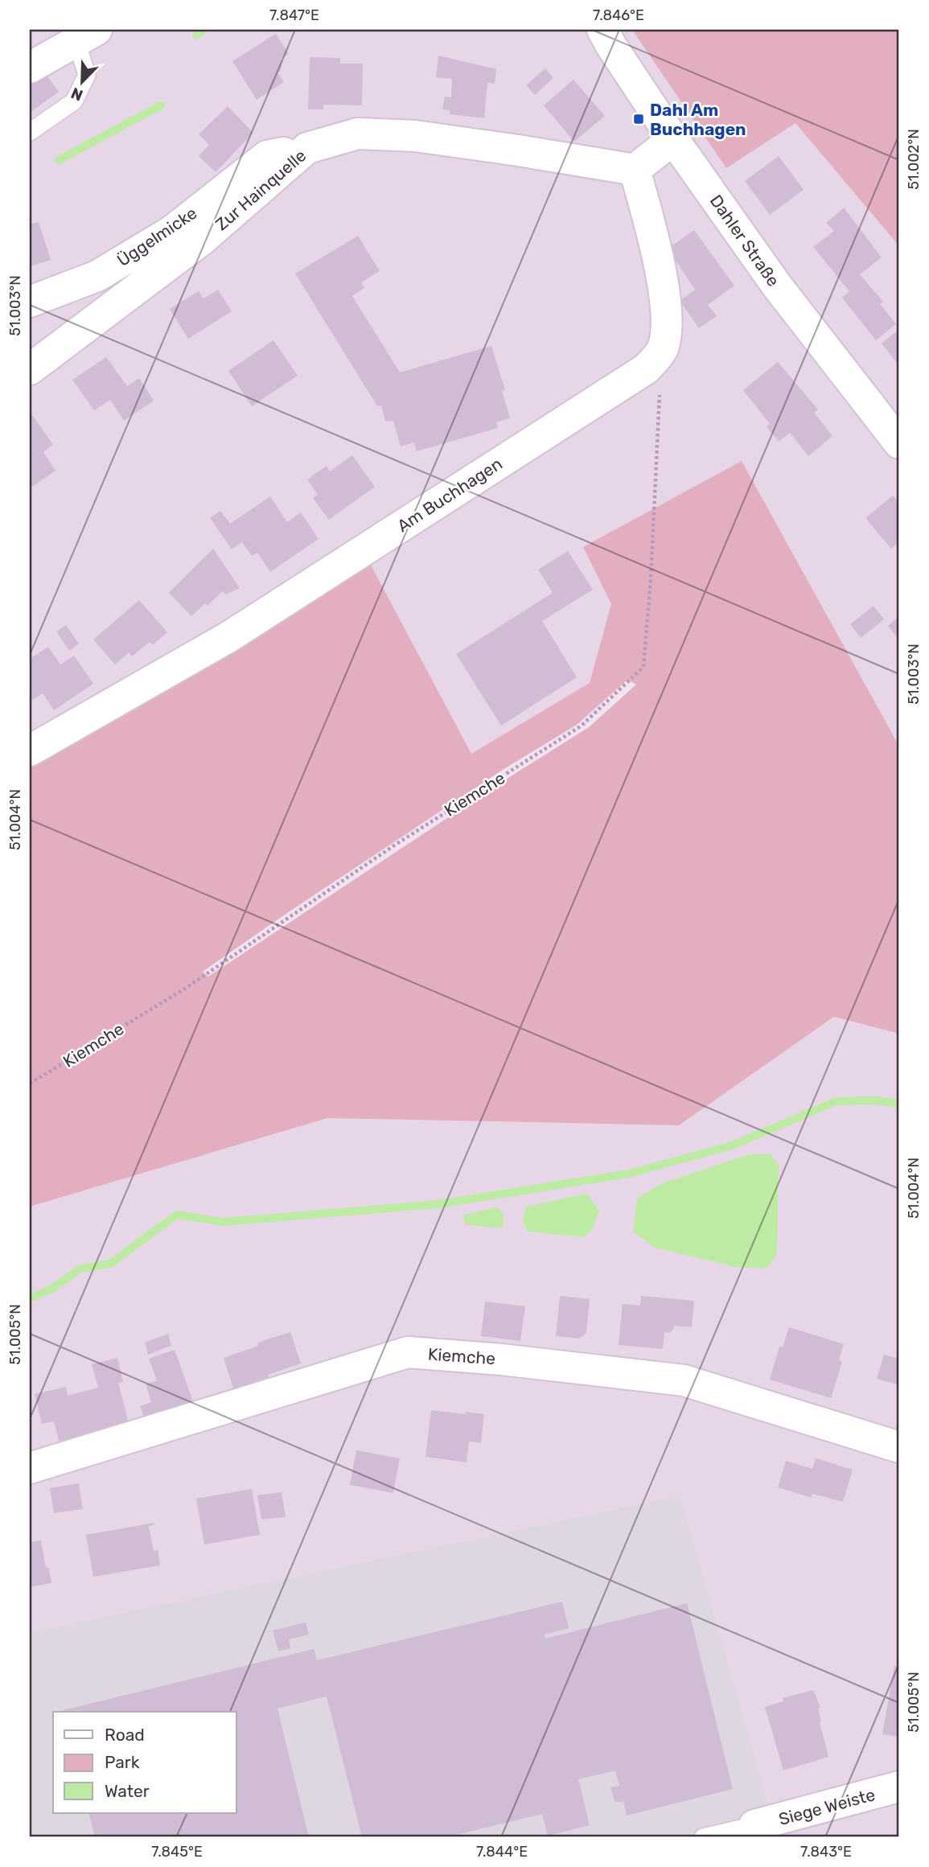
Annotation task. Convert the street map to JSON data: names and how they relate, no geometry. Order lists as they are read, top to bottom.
{
  "streets": {
    "street": [
      "Zur Hainquelle",
      "Üggelmicke",
      "Dahler Straße",
      "Am Buchhagen",
      "Kiemche",
      "Siege Weiste"
    ]
  },
  "crossings": [
    ["Zur Hainquelle", "Üggelmicke"],
    ["Zur Hainquelle", "Am Buchhagen"]
  ],
  "places": {
    "transit": ["Dahl Am Buchhagen"]
  },
  "legend": ["Road", "Park", "Water"],
  "north": "bottom left",
  "coordinates": [
    "7.847°E",
    "7.846°E",
    "51.002°N",
    "51.003°N",
    "51.004°N",
    "51.005°N",
    "7.845°E",
    "7.844°E",
    "7.843°E"
  ]
}
